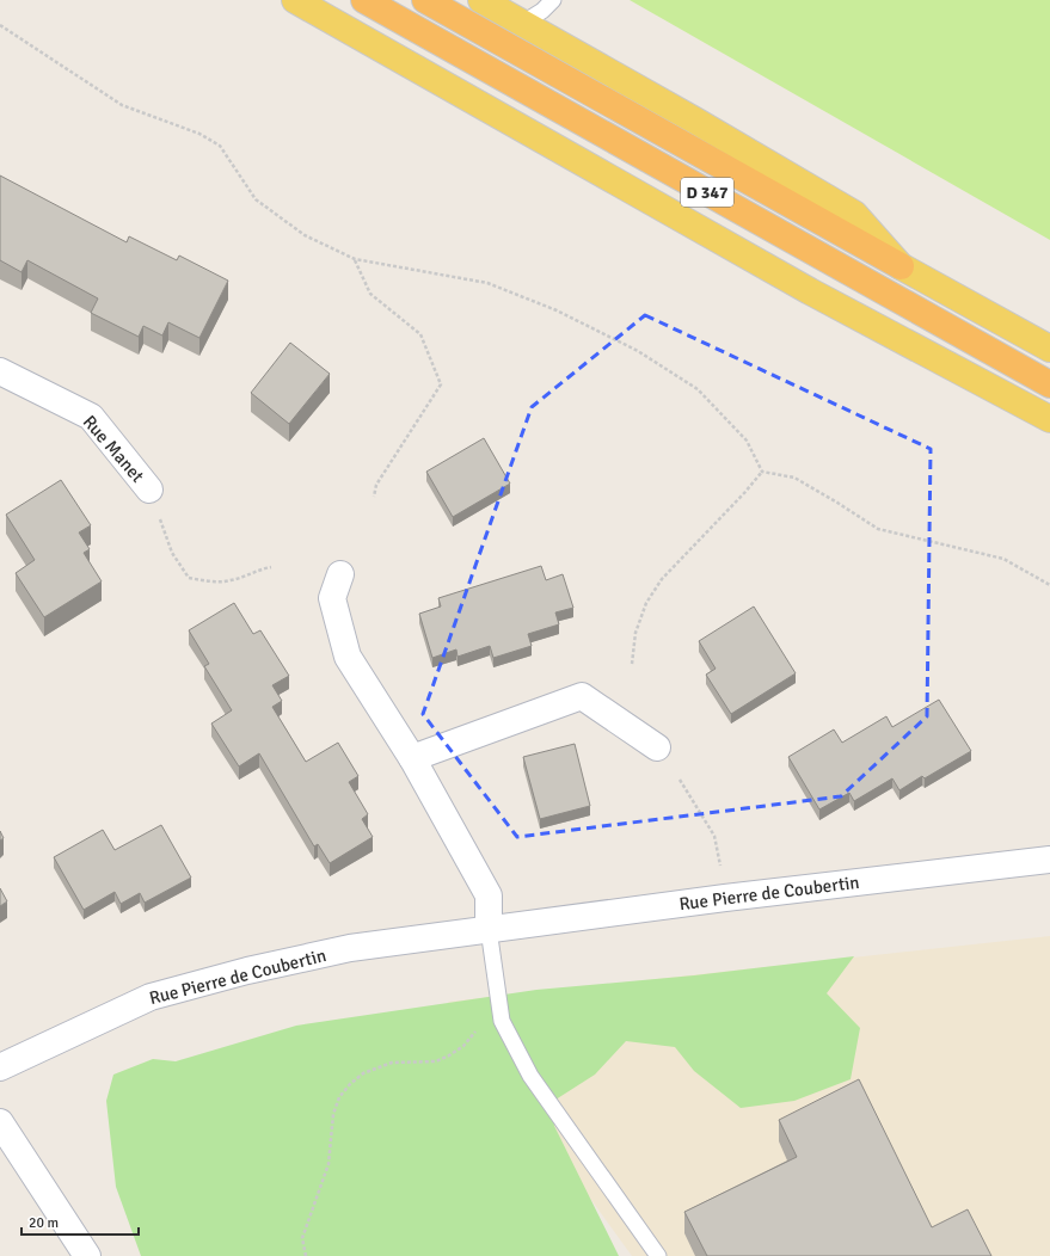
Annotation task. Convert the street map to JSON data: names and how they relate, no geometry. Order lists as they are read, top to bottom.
{
  "streets": {
    "highway": ["D 347"],
    "street": ["Rue Manet", "Rue Pierre de Coubertin"]
  },
  "scale_bar": "20 m"
}
